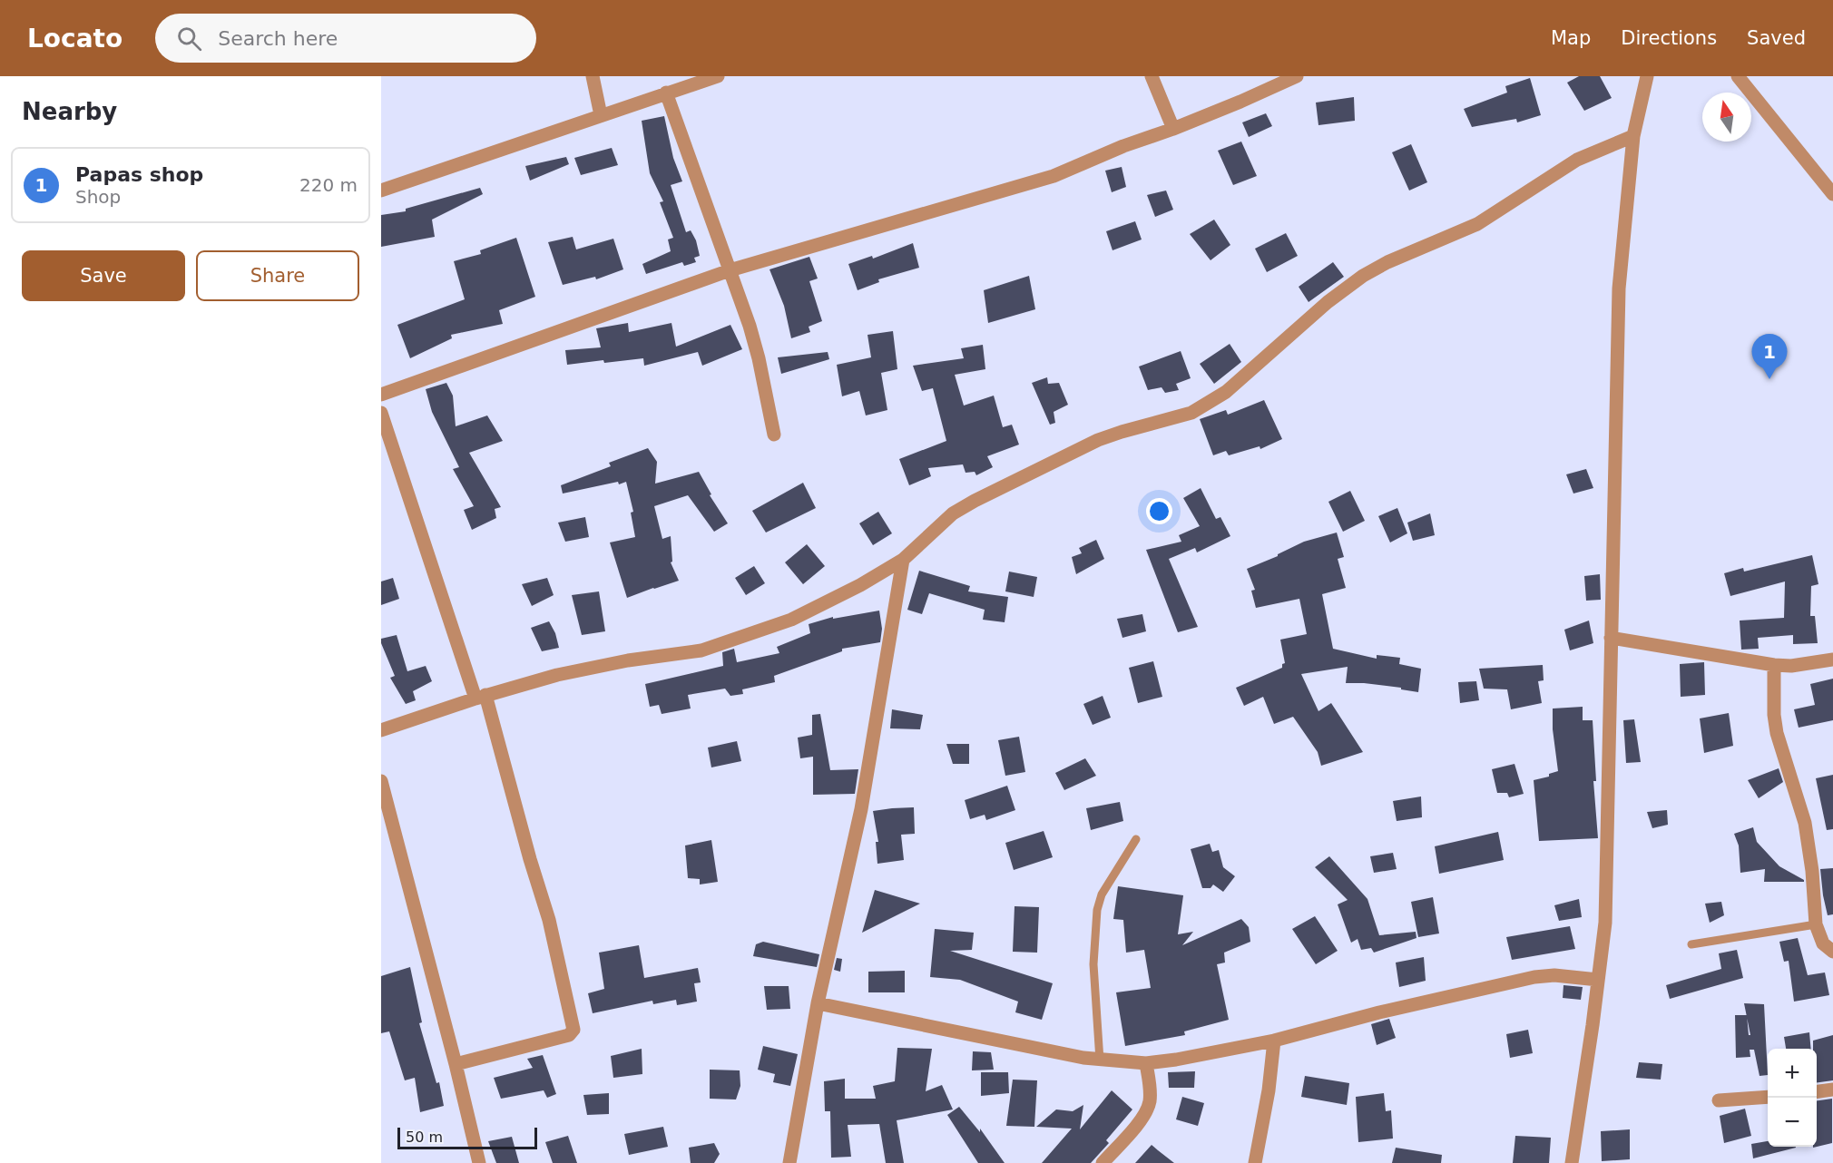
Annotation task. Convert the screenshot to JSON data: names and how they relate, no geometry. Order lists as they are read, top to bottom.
{
  "scale_bar": "50 m",
  "north": "top",
  "page": {
    "header": "Locato",
    "search": "Search here",
    "nav": ["Map", "Directions", "Saved"],
    "heading": "Nearby",
    "list": [
      {
        "mark": "1",
        "name": "Papas shop",
        "note": "Shop",
        "value": "220 m"
      }
    ],
    "buttons": ["Save", "Share"],
    "pins": "1",
    "map_buttons": ["+", "−"],
    "scale": "50 m"
  }
}
